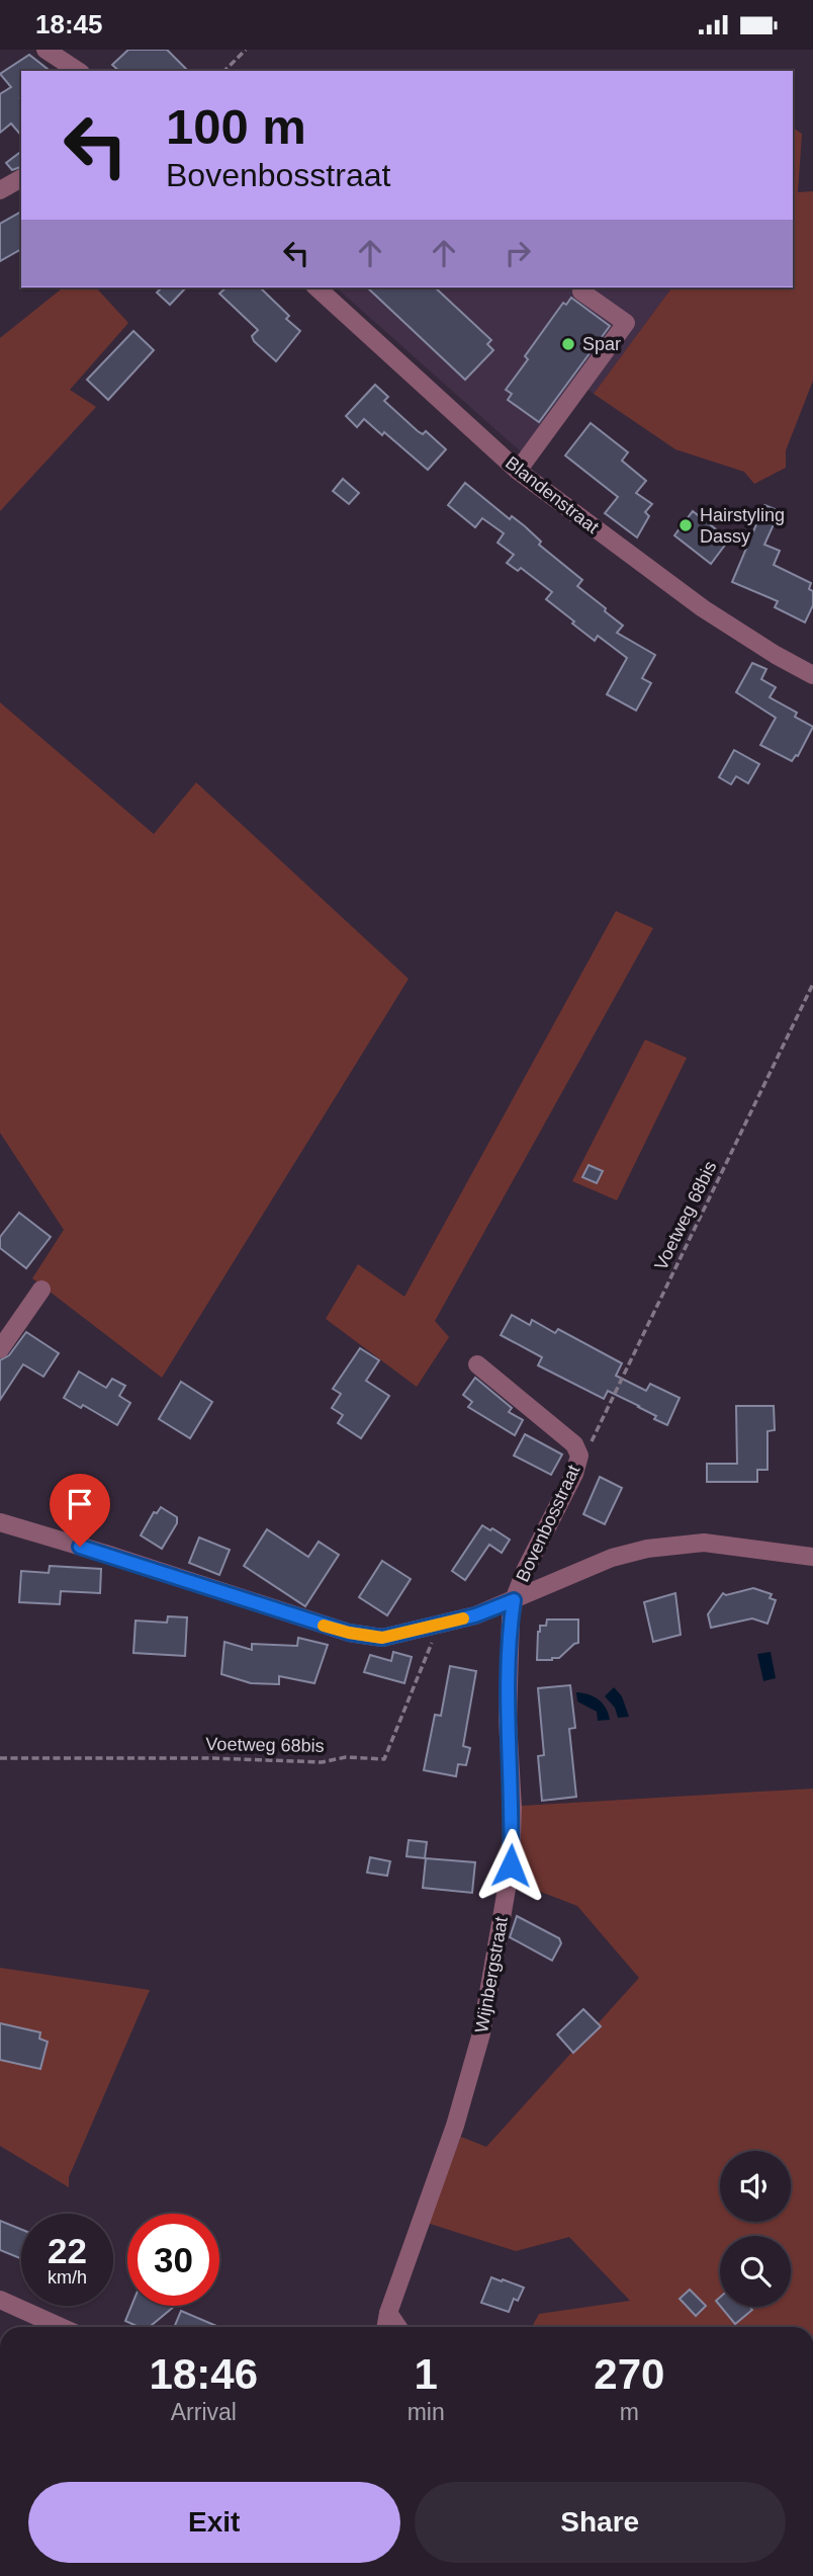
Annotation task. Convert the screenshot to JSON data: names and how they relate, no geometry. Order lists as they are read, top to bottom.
{
  "streets": {
    "street": ["Blandenstraat", "Bovenbosstraat", "Wijnbergstraat"],
    "path": ["Voetweg 68bis"]
  },
  "crossings": [
    ["Voetweg 68bis", "Bovenbosstraat"],
    ["Bovenbosstraat", "Wijnbergstraat"]
  ],
  "places": ["Spar", "Hairstyling Dassy"],
  "page": {
    "status": "18:45",
    "turn": ["100 m", "Bovenbosstraat"],
    "speed": "22 km/h",
    "limit": "30",
    "eta": [
      "18:46",
      "Arrival",
      "1",
      "min",
      "270",
      "m"
    ],
    "buttons": ["Exit", "Share"]
  }
}
